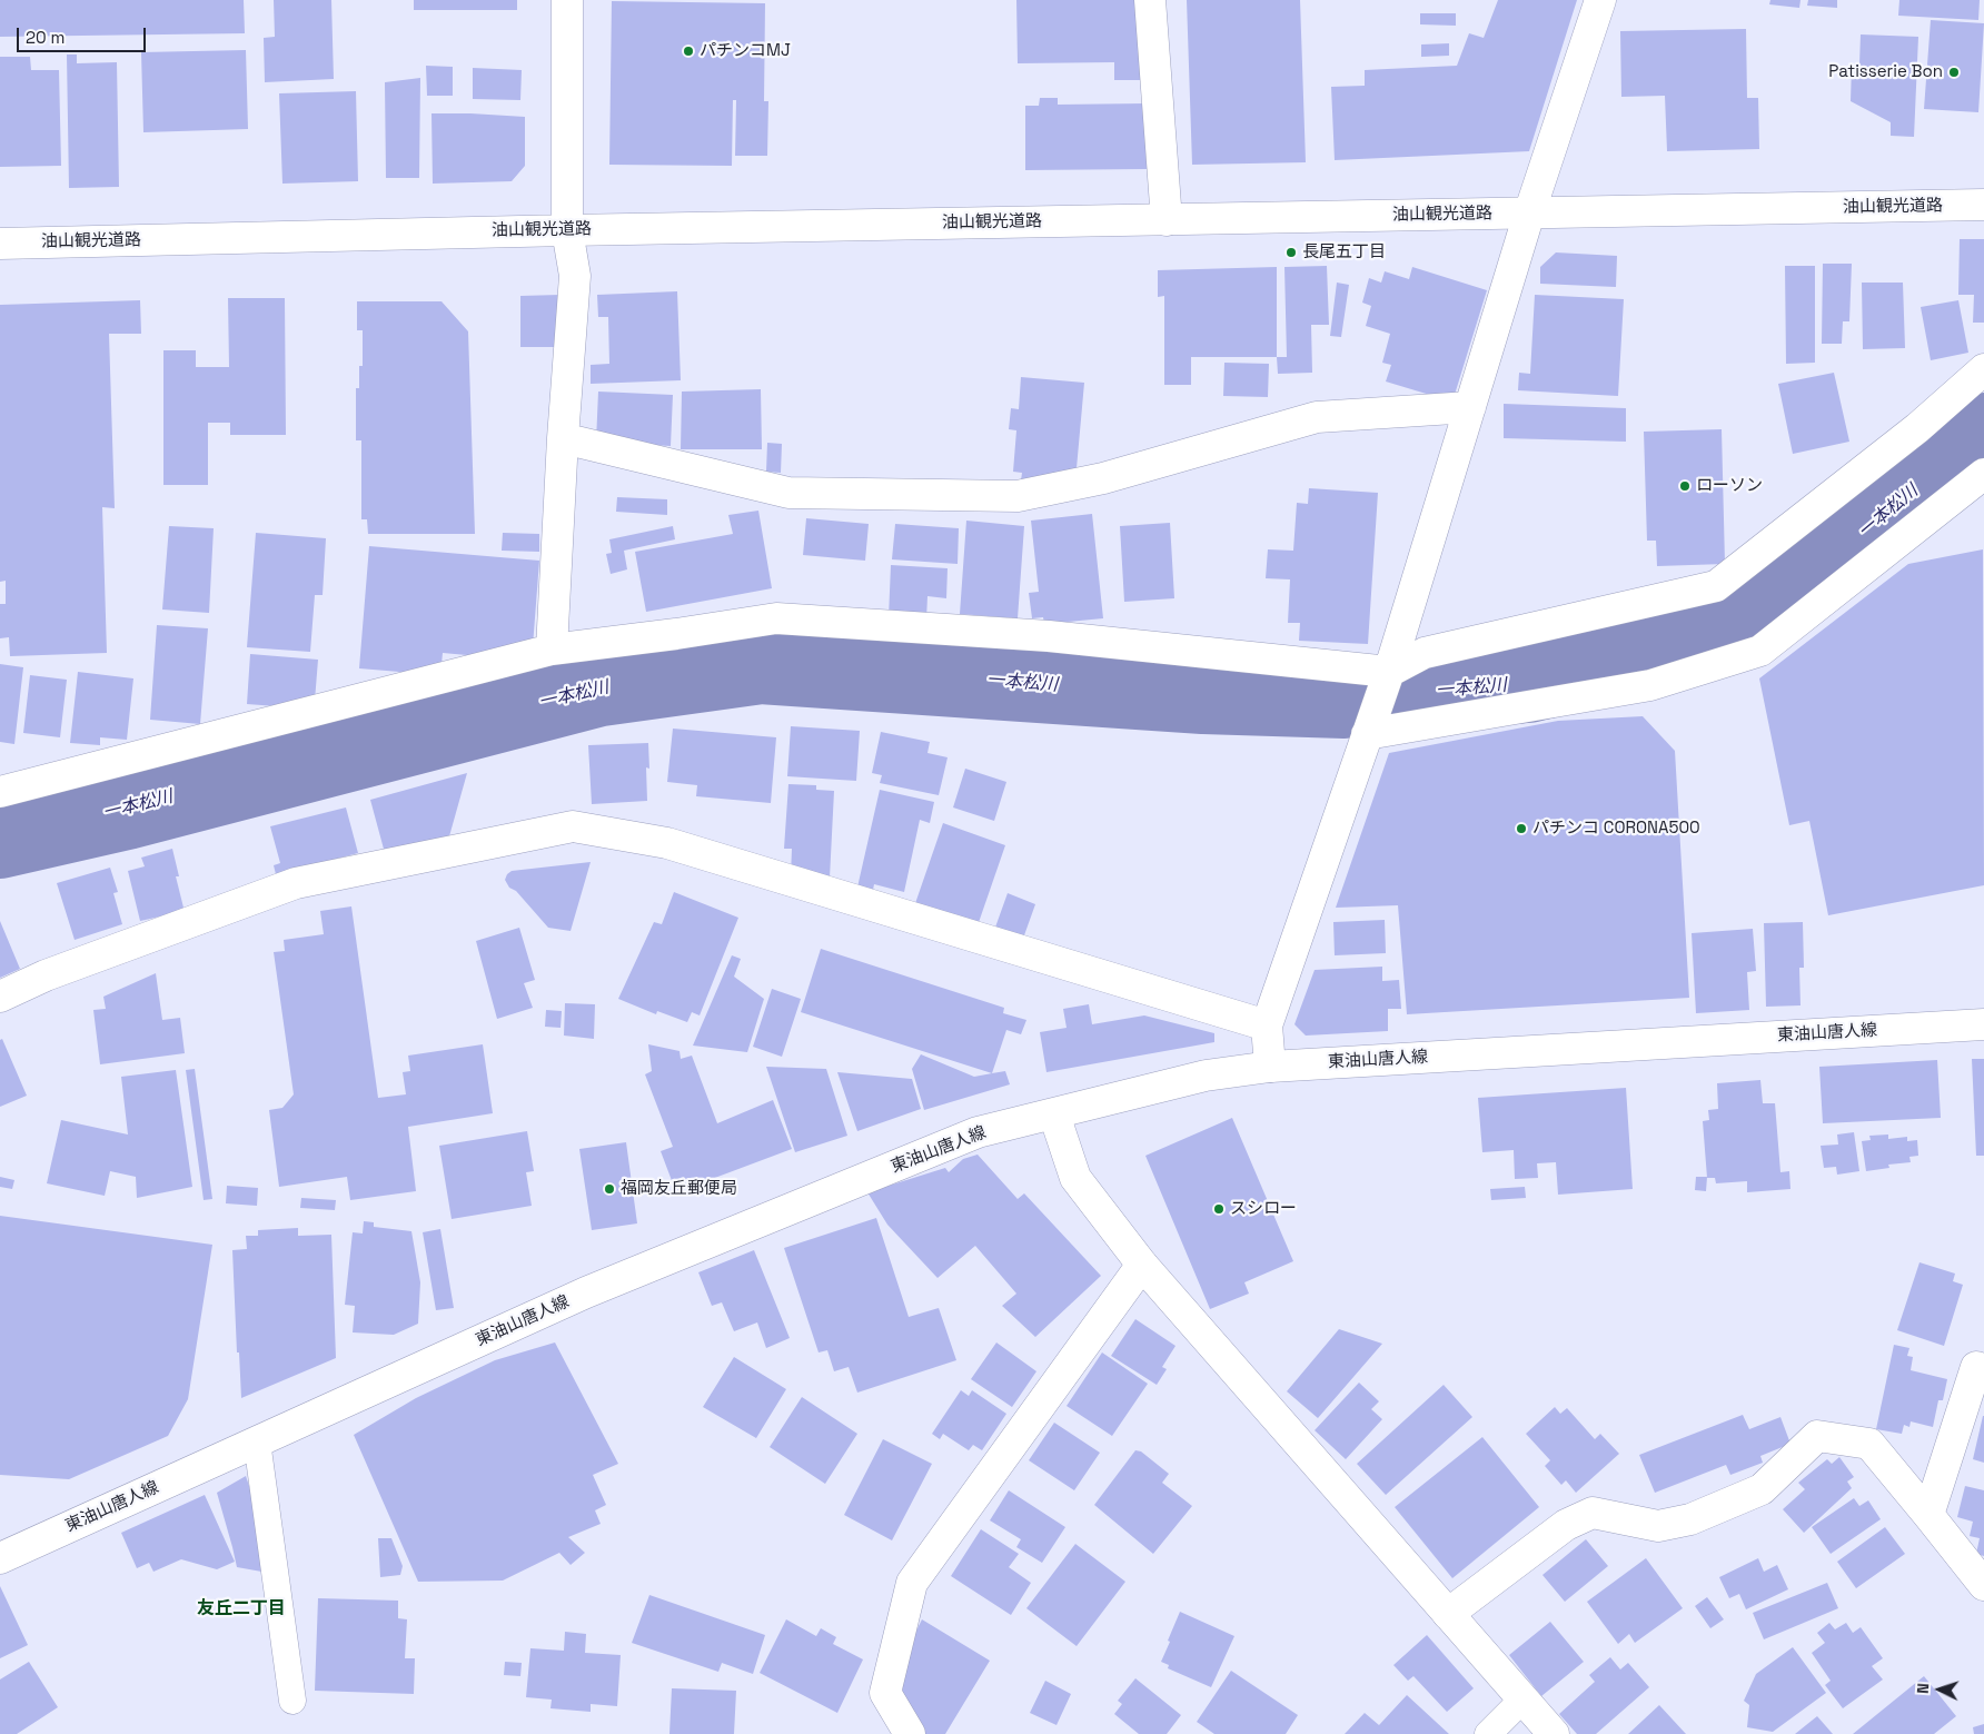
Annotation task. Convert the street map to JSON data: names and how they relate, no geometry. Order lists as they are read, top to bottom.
{
  "streets": {
    "street": ["油山観光道路", "東油山唐人線"]
  },
  "districts": ["友丘二丁目"],
  "water": ["一本松川"],
  "places": [
    "パチンコMJ",
    "Patisserie Bon",
    "長尾五丁目",
    "ローソン",
    "パチンコ CORONA500",
    "福岡友丘郵便局",
    "スシロー"
  ],
  "scale_bar": "20 m",
  "north": "left"
}
